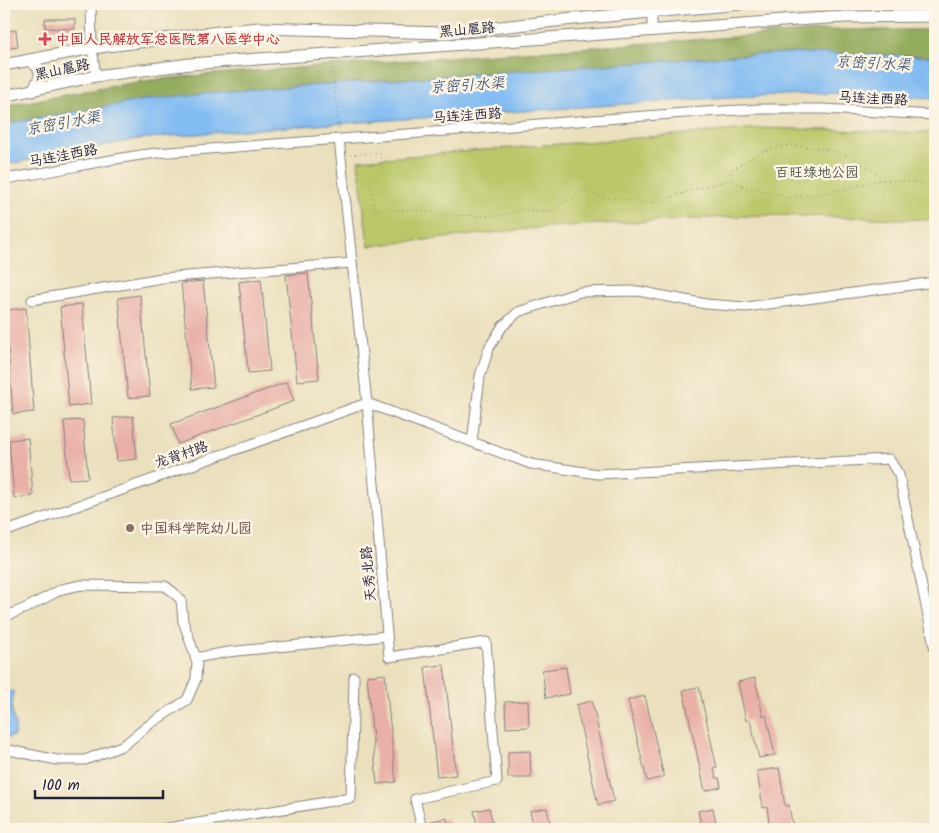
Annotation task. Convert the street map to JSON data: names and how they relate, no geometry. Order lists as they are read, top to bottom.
{
  "streets": {
    "main road": ["黑山扈路"],
    "street": ["马连洼西路", "龙背村路", "天秀北路"]
  },
  "crossings": [
    ["马连洼西路", "天秀北路"],
    ["龙背村路", "天秀北路"]
  ],
  "water": ["京密引水渠"],
  "parks": ["百旺绿地公园"],
  "places": {
    "health": ["中国人民解放军总医院第八医学中心"],
    "other": ["中国科学院幼儿园"]
  },
  "scale_bar": "100 m"
}
